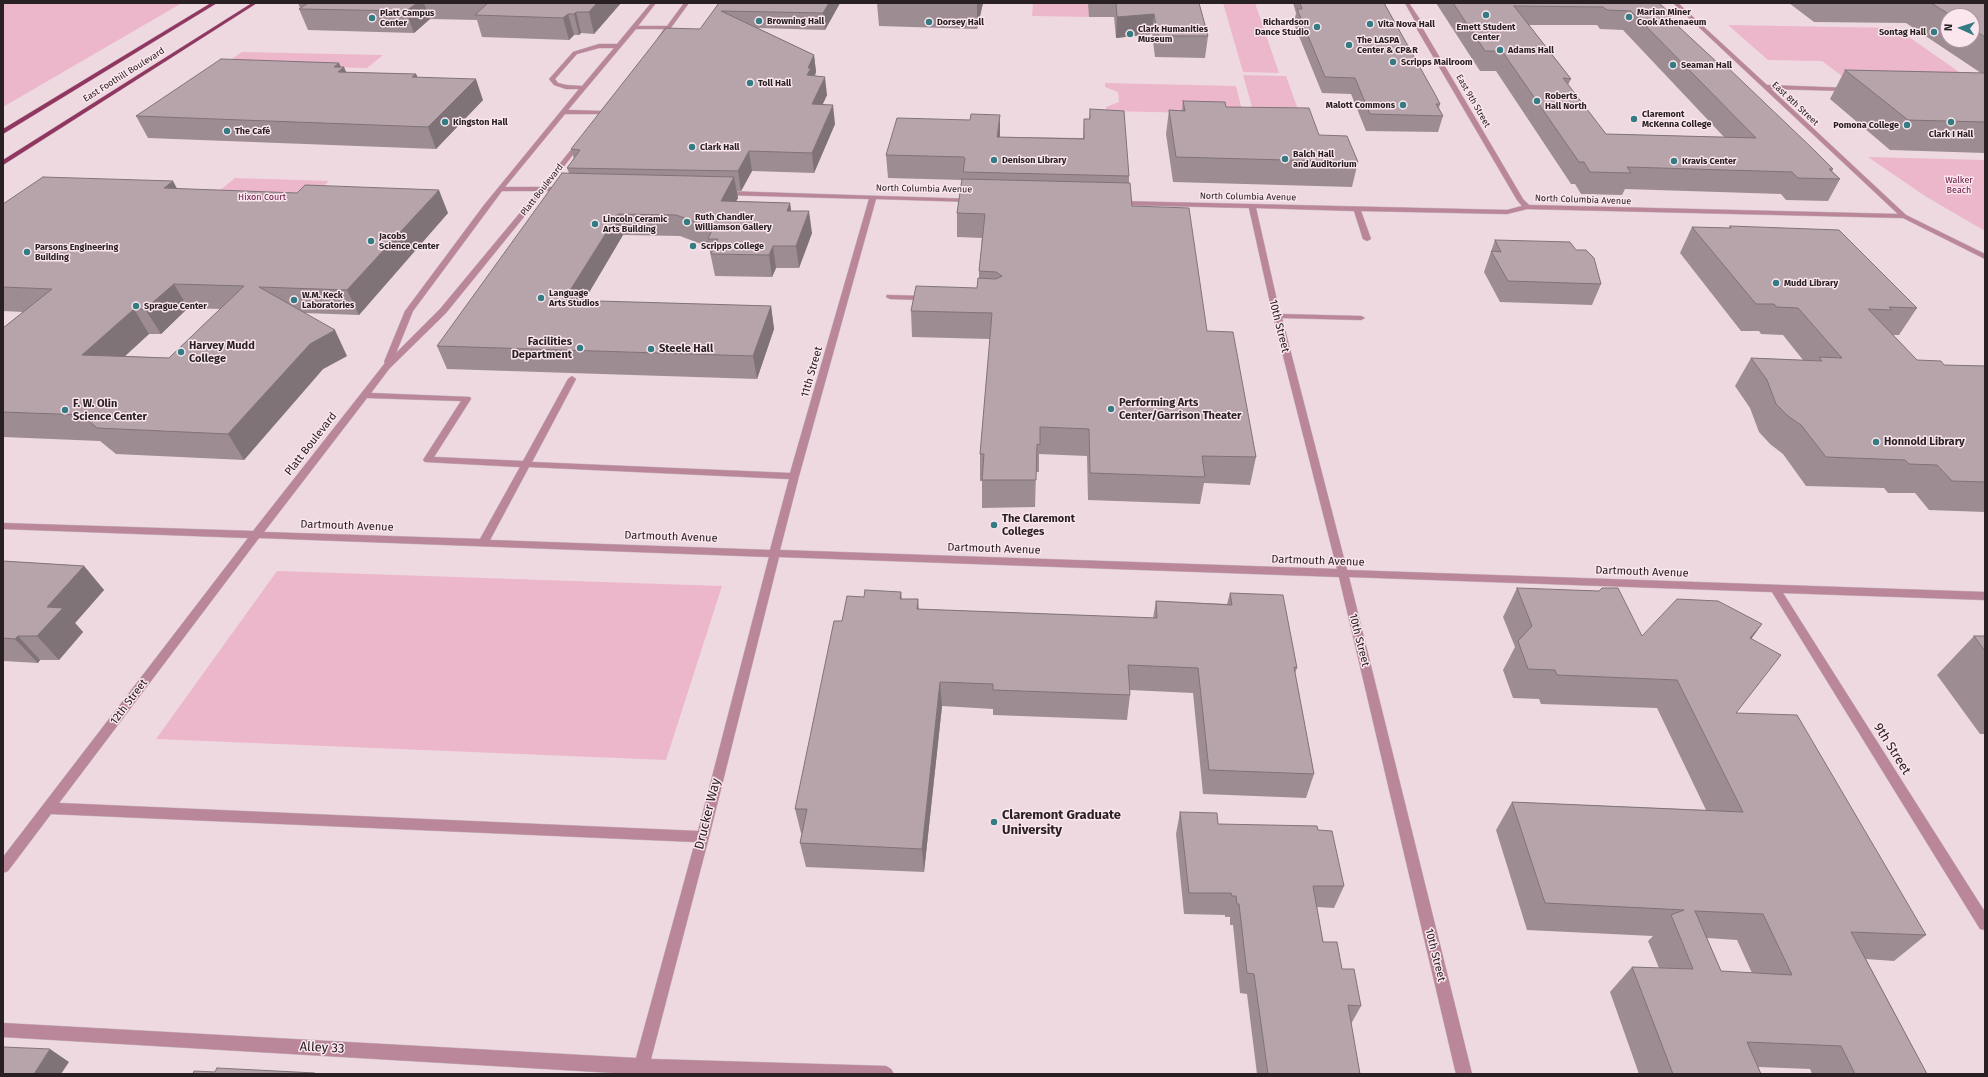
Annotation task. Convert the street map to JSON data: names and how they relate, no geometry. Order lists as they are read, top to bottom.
{
  "streets": {
    "main road": ["East Foothill Boulevard"],
    "street": [
      "East 9th Street",
      "East 8th Street",
      "North Columbia Avenue",
      "Platt Boulevard",
      "10th Street",
      "11th Street",
      "Dartmouth Avenue",
      "12th Street",
      "9th Street",
      "Drucker Way",
      "Alley 33"
    ]
  },
  "crossings": [
    ["East 9th Street", "North Columbia Avenue"],
    ["East 8th Street", "North Columbia Avenue"],
    ["North Columbia Avenue", "10th Street"],
    ["North Columbia Avenue", "11th Street"],
    ["Platt Boulevard", "Dartmouth Avenue"],
    ["Platt Boulevard", "12th Street"],
    ["10th Street", "Dartmouth Avenue"],
    ["11th Street", "Dartmouth Avenue"],
    ["11th Street", "Drucker Way"],
    ["Dartmouth Avenue", "12th Street"],
    ["Dartmouth Avenue", "9th Street"],
    ["Dartmouth Avenue", "Drucker Way"],
    ["Drucker Way", "Alley 33"]
  ],
  "parks": ["Walker Beach", "Hixon Court"],
  "places": [
    "Emett Student Center",
    "Marian Miner Cook Athenaeum",
    "Platt Campus Center",
    "Browning Hall",
    "Dorsey Hall",
    "Vita Nova Hall",
    "Richardson Dance Studio",
    "Sontag Hall",
    "Clark Humanities Museum",
    "The LASPA Center & CP&R",
    "Adams Hall",
    "Scripps Mailroom",
    "Seaman Hall",
    "Toll Hall",
    "Roberts Hall North",
    "Malott Commons",
    "Claremont McKenna College",
    "Kingston Hall",
    "Clark I Hall",
    "Pomona College",
    "The Café",
    "Clark Hall",
    "Balch Hall and Auditorium",
    "Denison Library",
    "Kravis Center",
    "Ruth Chandler Williamson Gallery",
    "Lincoln Ceramic Arts Building",
    "Jacobs Science Center",
    "Scripps College",
    "Parsons Engineering Building",
    "Mudd Library",
    "Language Arts Studios",
    "W.M. Keck Laboratories",
    "Sprague Center",
    "Facilities Department",
    "Steele Hall",
    "Harvey Mudd College",
    "Performing Arts Center/Garrison Theater",
    "F. W. Olin Science Center",
    "Honnold Library",
    "The Claremont Colleges",
    "Claremont Graduate University"
  ],
  "north": "left"
}
